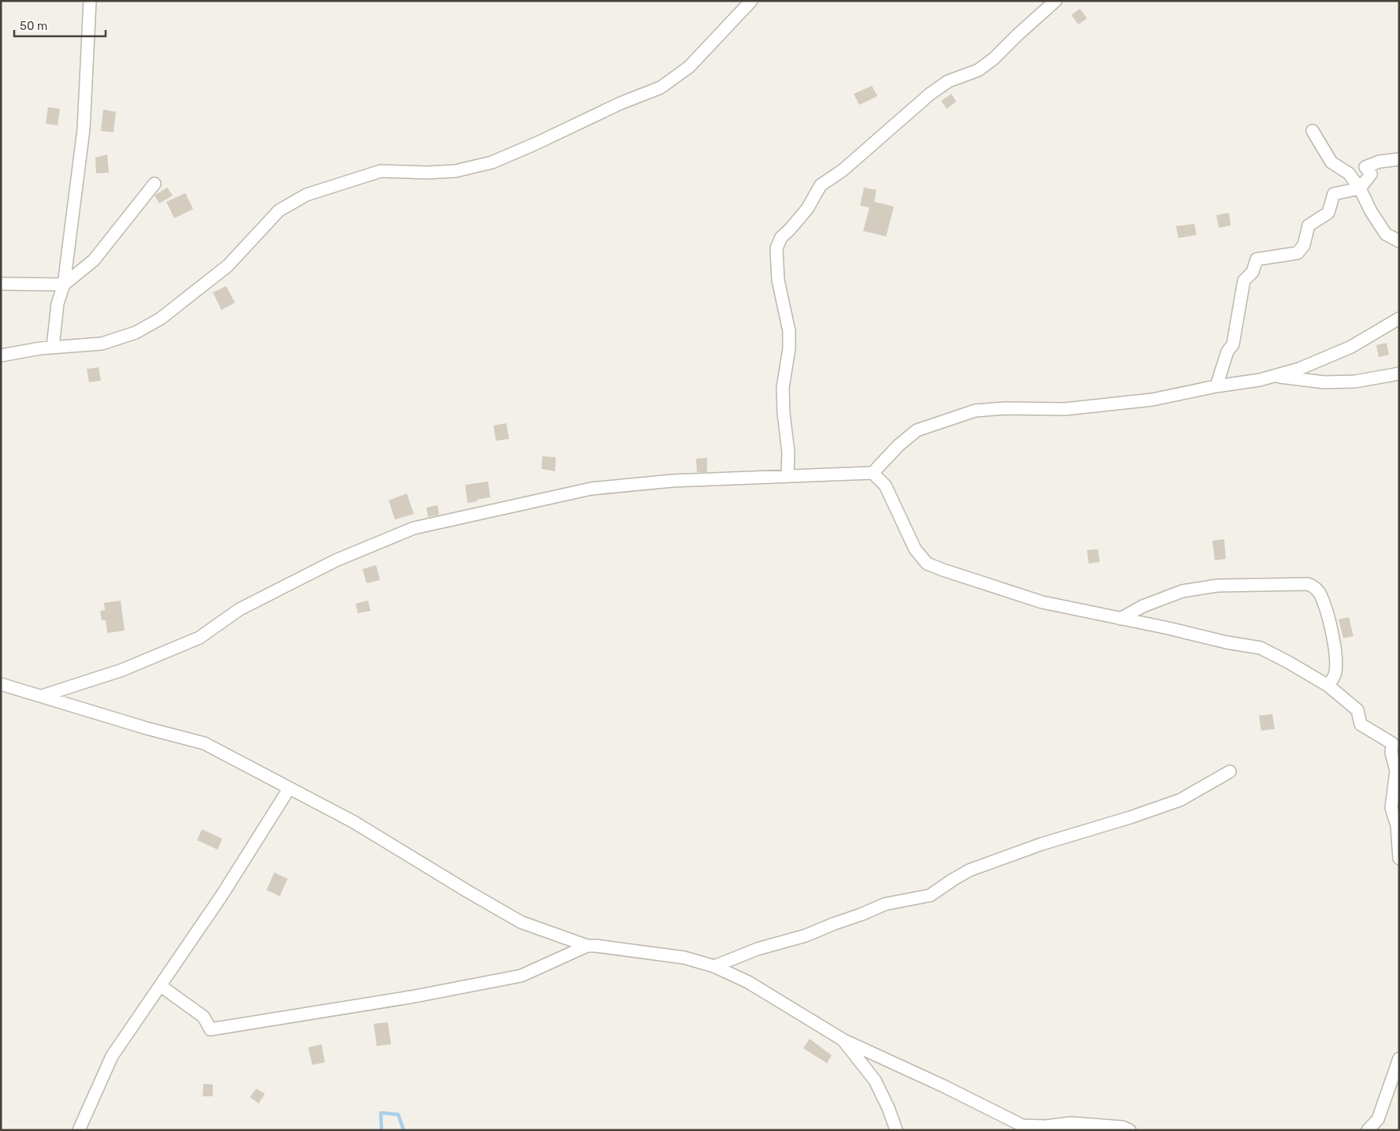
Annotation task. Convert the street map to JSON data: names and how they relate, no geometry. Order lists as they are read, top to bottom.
{
  "scale_bar": "50 m"
}
